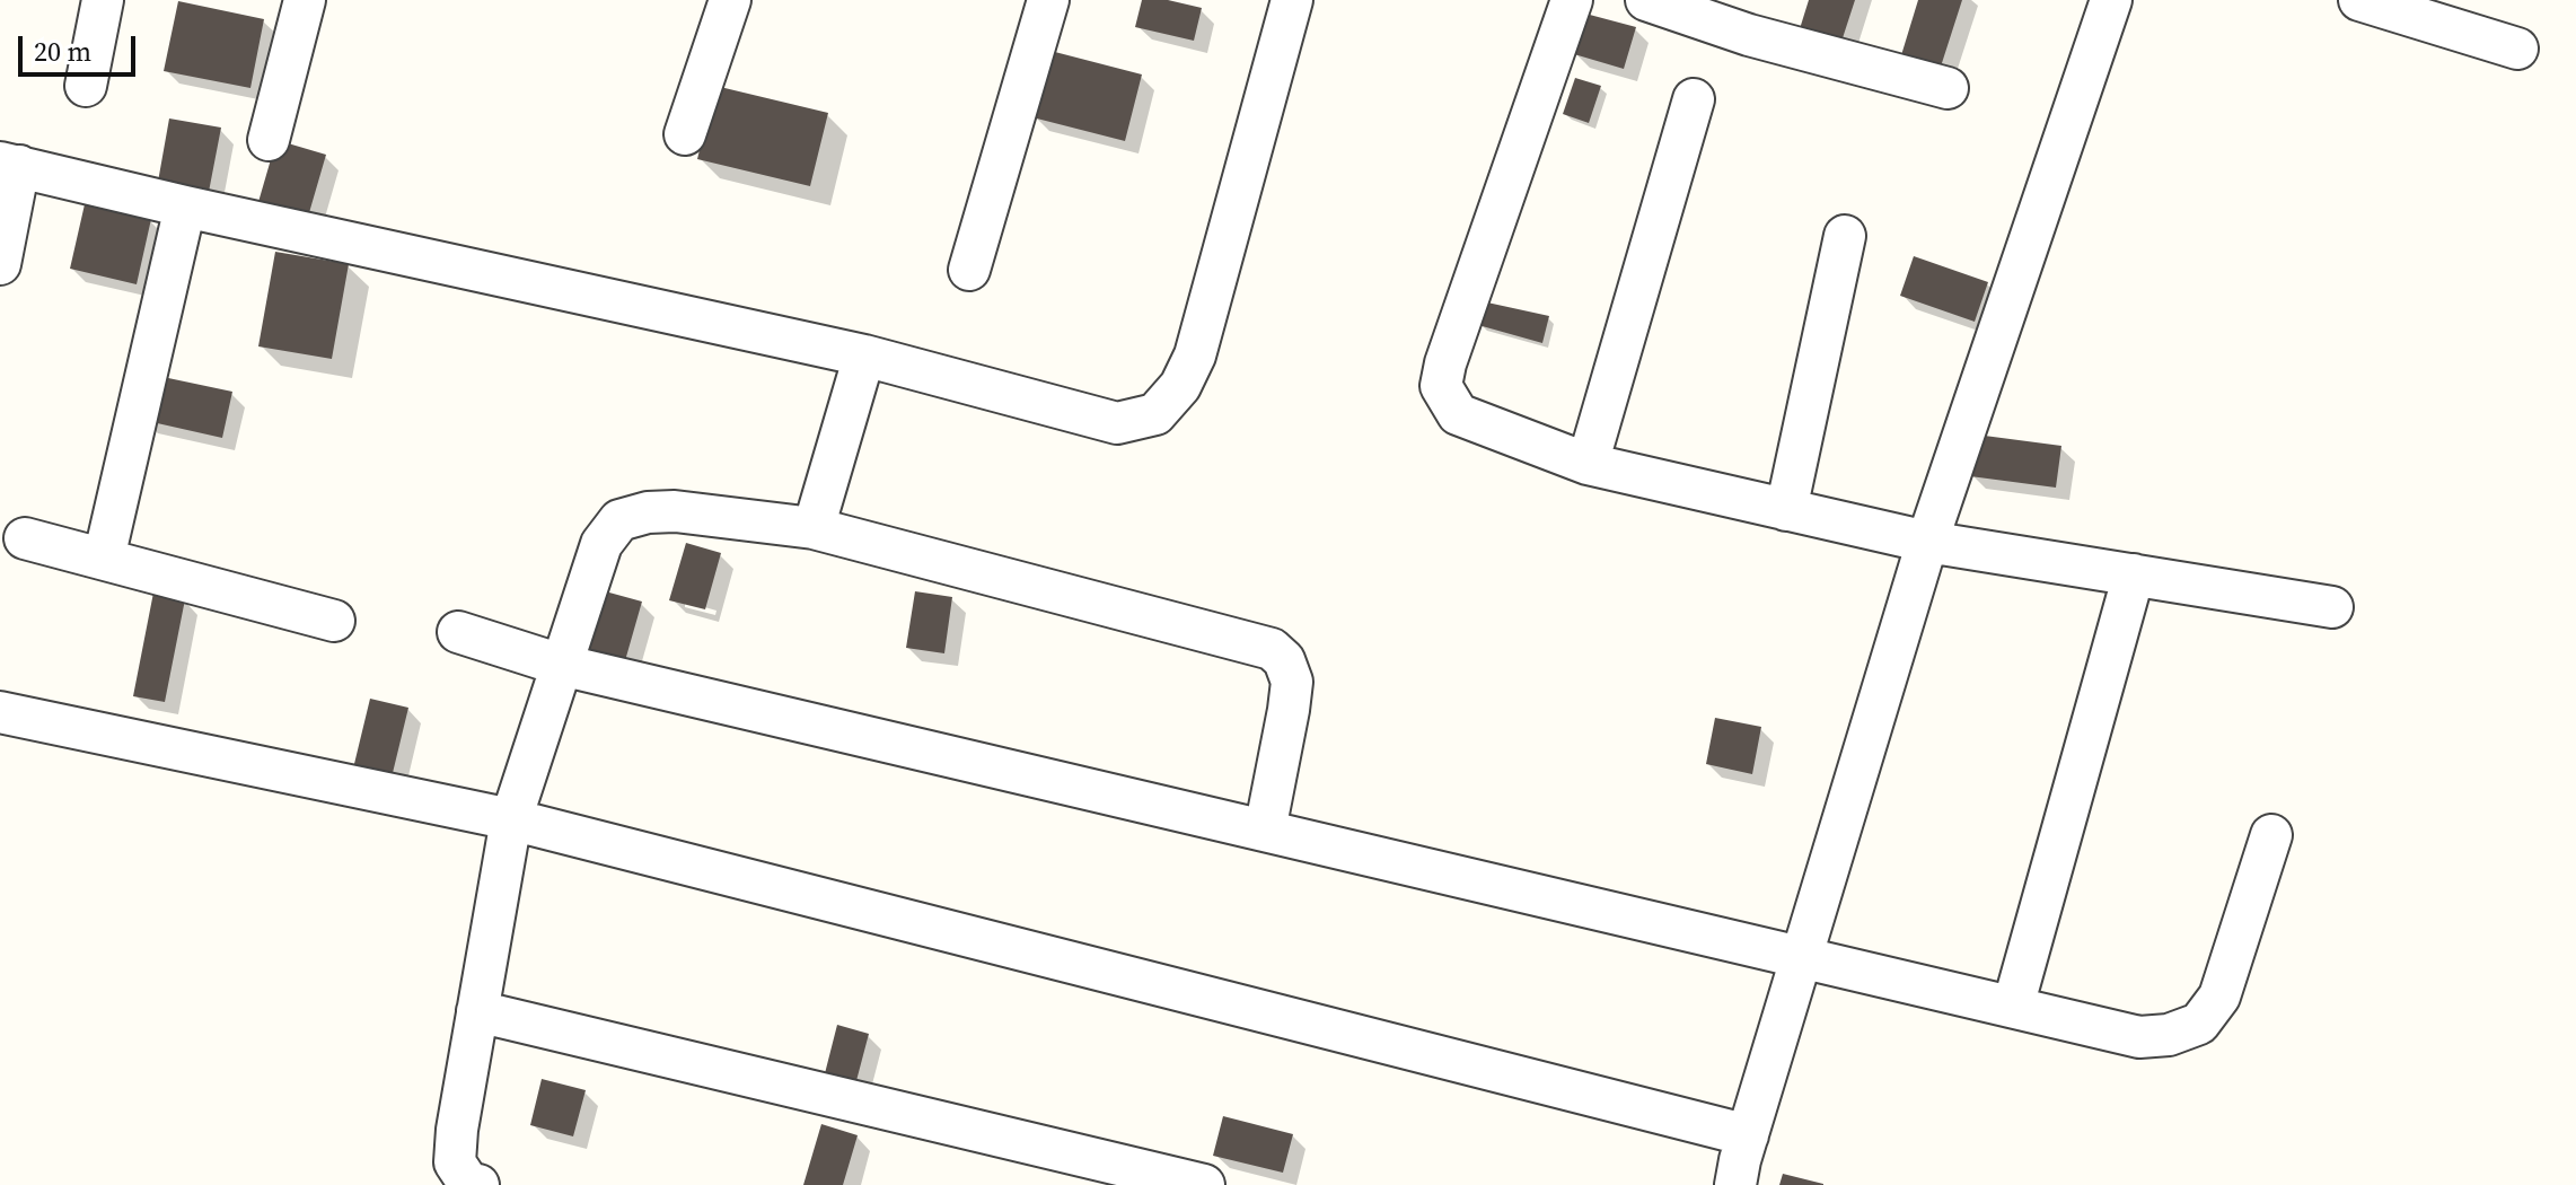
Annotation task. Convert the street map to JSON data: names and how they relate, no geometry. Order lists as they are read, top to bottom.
{
  "scale_bar": "20 m"
}
